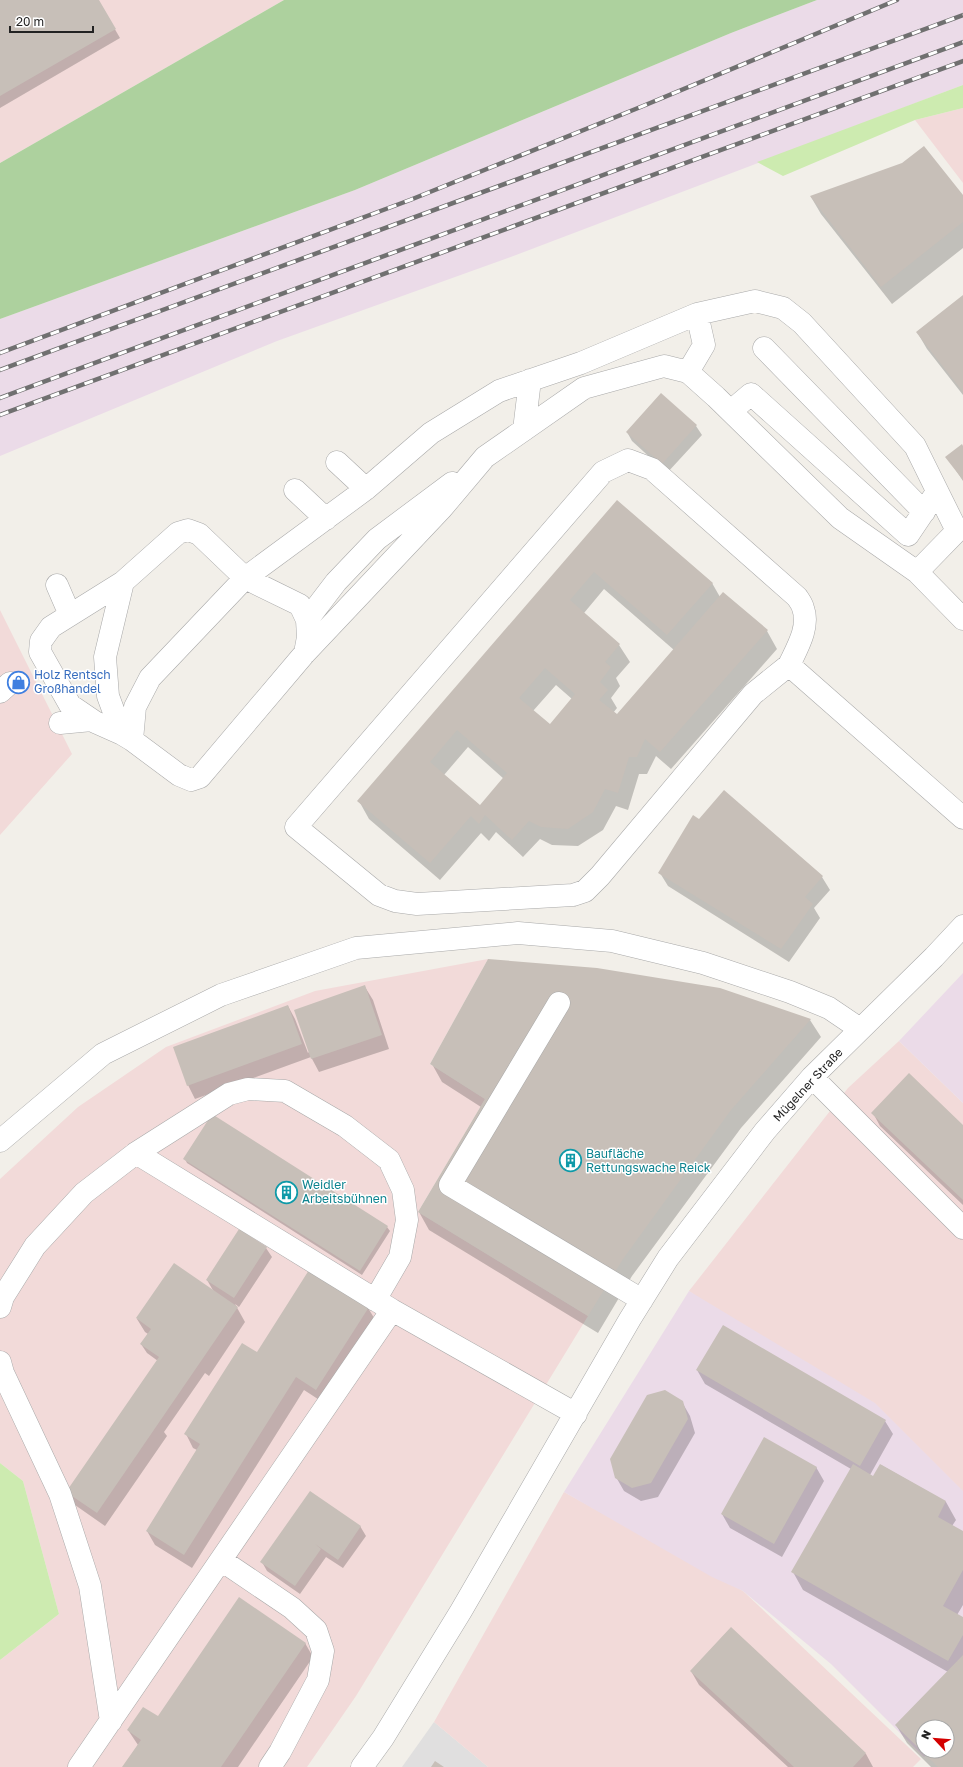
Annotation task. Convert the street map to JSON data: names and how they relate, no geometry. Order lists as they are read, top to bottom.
{
  "streets": {
    "street": ["Mügelner Straße"]
  },
  "places": {
    "shop": ["Holz Rentsch Großhandel"],
    "building": ["Baufläche Rettungswache Reick", "Weidler Arbeitsbühnen"]
  },
  "scale_bar": "20 m",
  "north": "top left"
}
